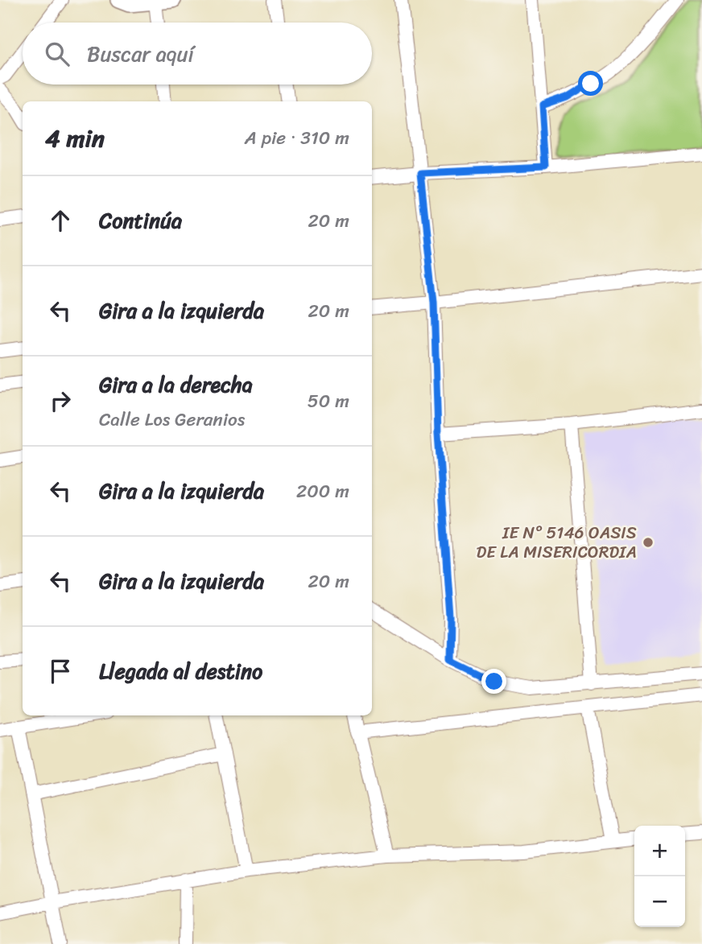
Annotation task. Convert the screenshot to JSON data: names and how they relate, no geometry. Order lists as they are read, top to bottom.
{
  "places": ["IE N° 5146 OASIS DE LA MISERICORDIA"],
  "page": {
    "search": "Buscar aquí",
    "heading": ["4 min", "A pie · 310 m"],
    "list": [
      ["Continúa", "20 m"],
      ["Gira a la izquierda", "20 m"],
      ["Gira a la derecha", "Calle Los Geranios", "50 m"],
      ["Gira a la izquierda", "200 m"],
      ["Gira a la izquierda", "20 m"],
      "Llegada al destino"
    ],
    "map_buttons": ["+", "−"]
  }
}
